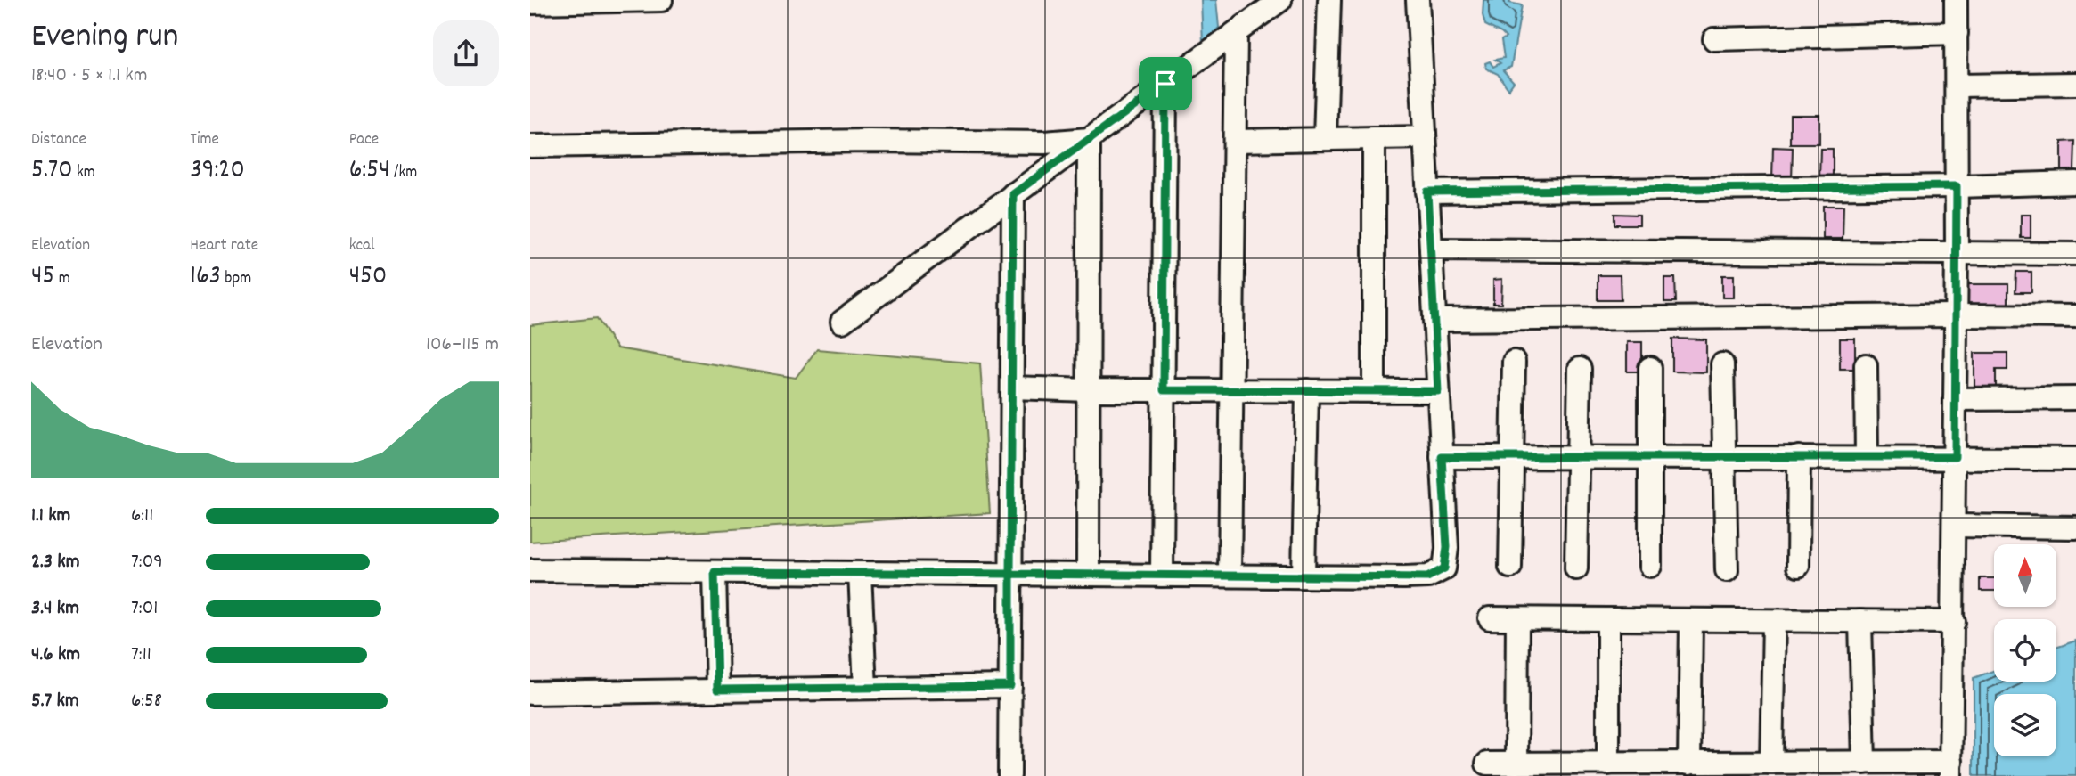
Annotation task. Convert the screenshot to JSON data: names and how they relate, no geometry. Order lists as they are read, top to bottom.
{
  "north": "top",
  "page": {
    "heading": ["Evening run", "18:40 · 5 × 1.1 km"],
    "stats": [
      ["Distance", "5.70 km"],
      ["Time", "39:20"],
      ["Pace", "6:54 /km"],
      ["Elevation", "45 m"],
      ["Heart rate", "163 bpm"],
      ["kcal", "450"]
    ],
    "chart": ["Elevation", "106–115 m"],
    "list": [
      {
        "name": "1.1 km",
        "note": "6:11"
      },
      {
        "name": "2.3 km",
        "note": "7:09"
      },
      {
        "name": "3.4 km",
        "note": "7:01"
      },
      {
        "name": "4.6 km",
        "note": "7:11"
      },
      {
        "name": "5.7 km",
        "note": "6:58"
      }
    ]
  }
}
